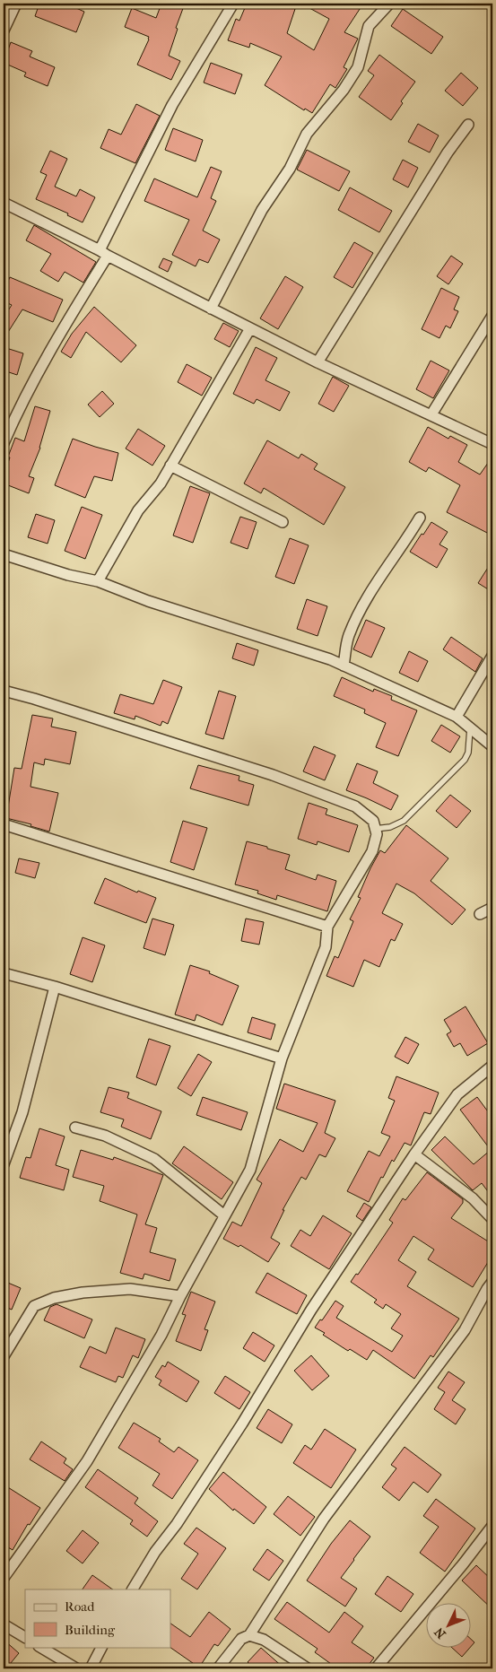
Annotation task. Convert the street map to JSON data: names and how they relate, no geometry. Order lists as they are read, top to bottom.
{
  "legend": ["Road", "Building"],
  "north": "bottom left"
}
